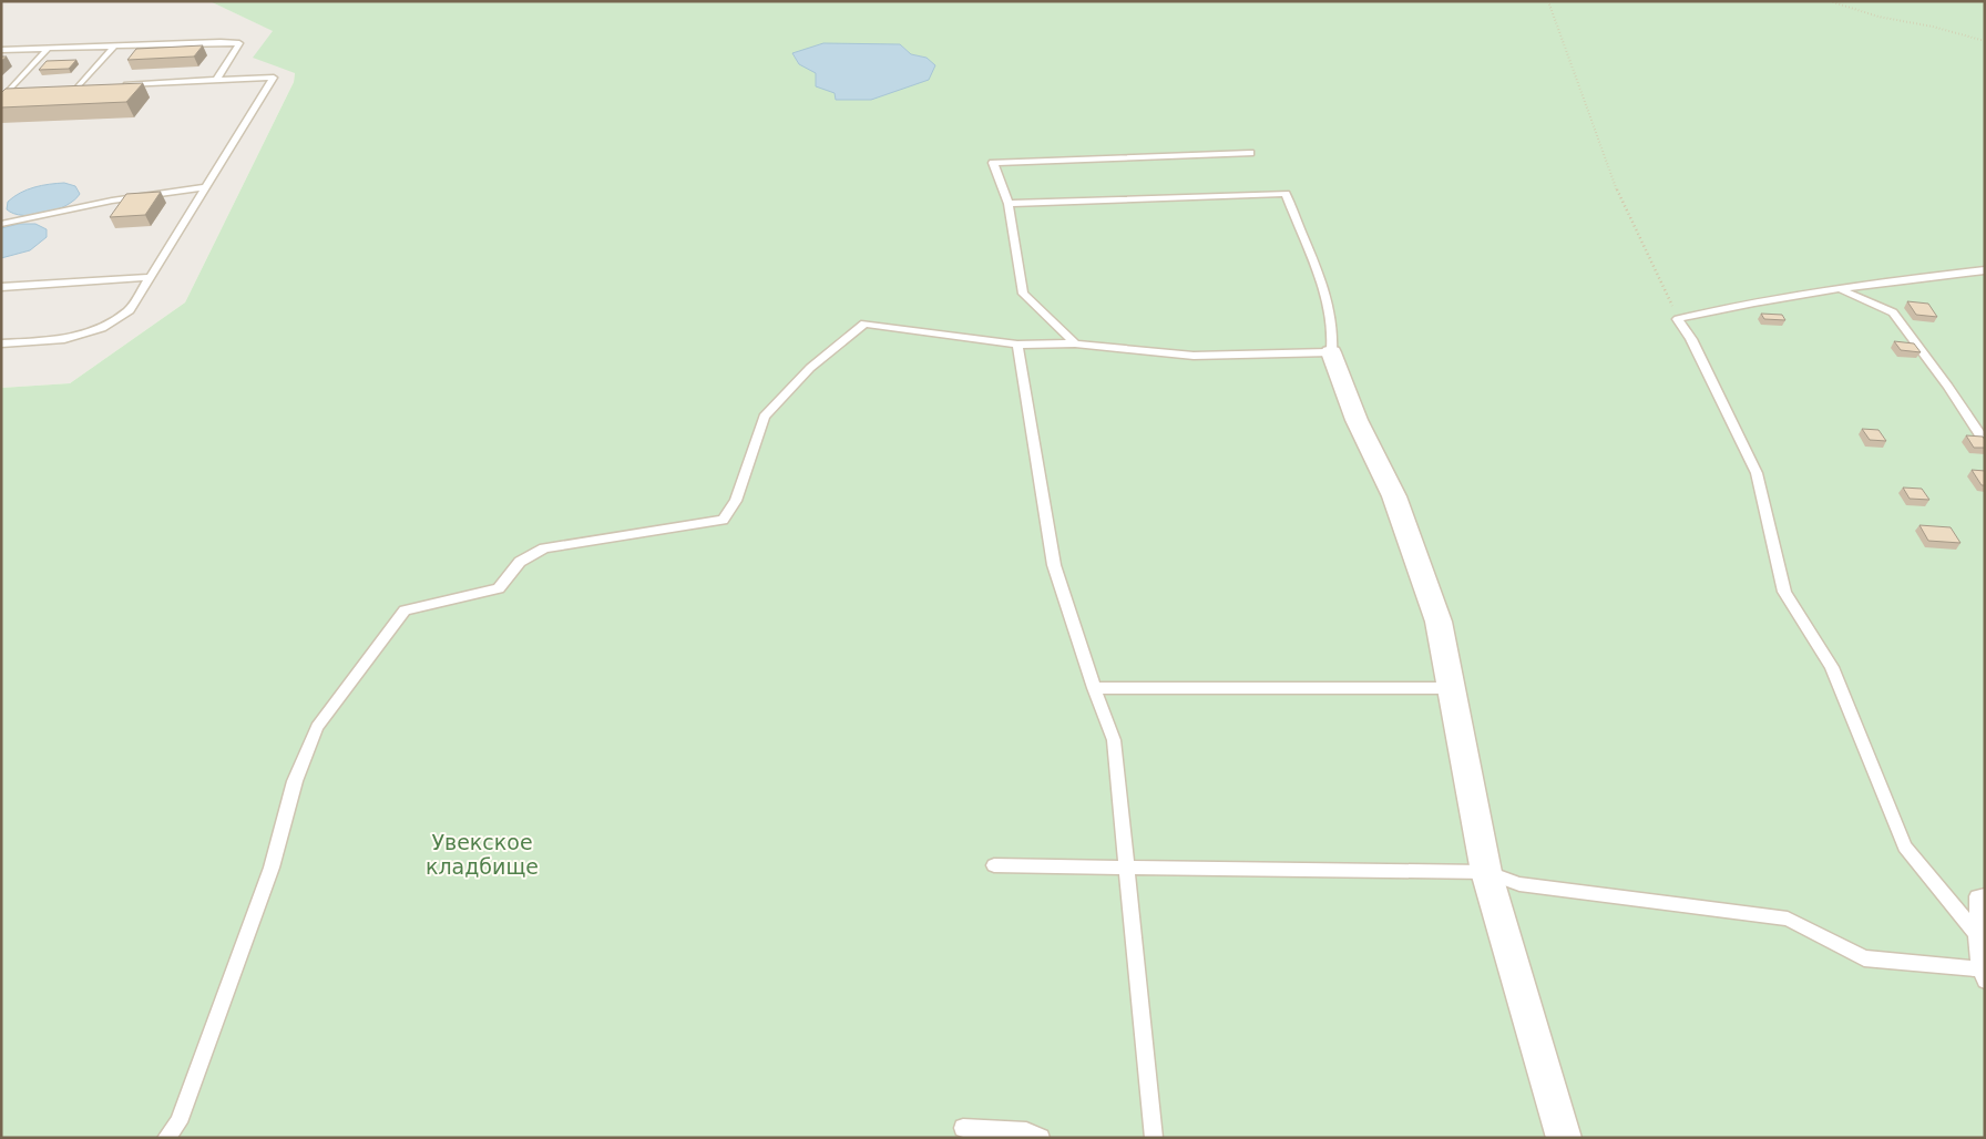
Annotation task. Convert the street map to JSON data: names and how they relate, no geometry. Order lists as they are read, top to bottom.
{
  "parks": ["Увекское кладбище"]
}
